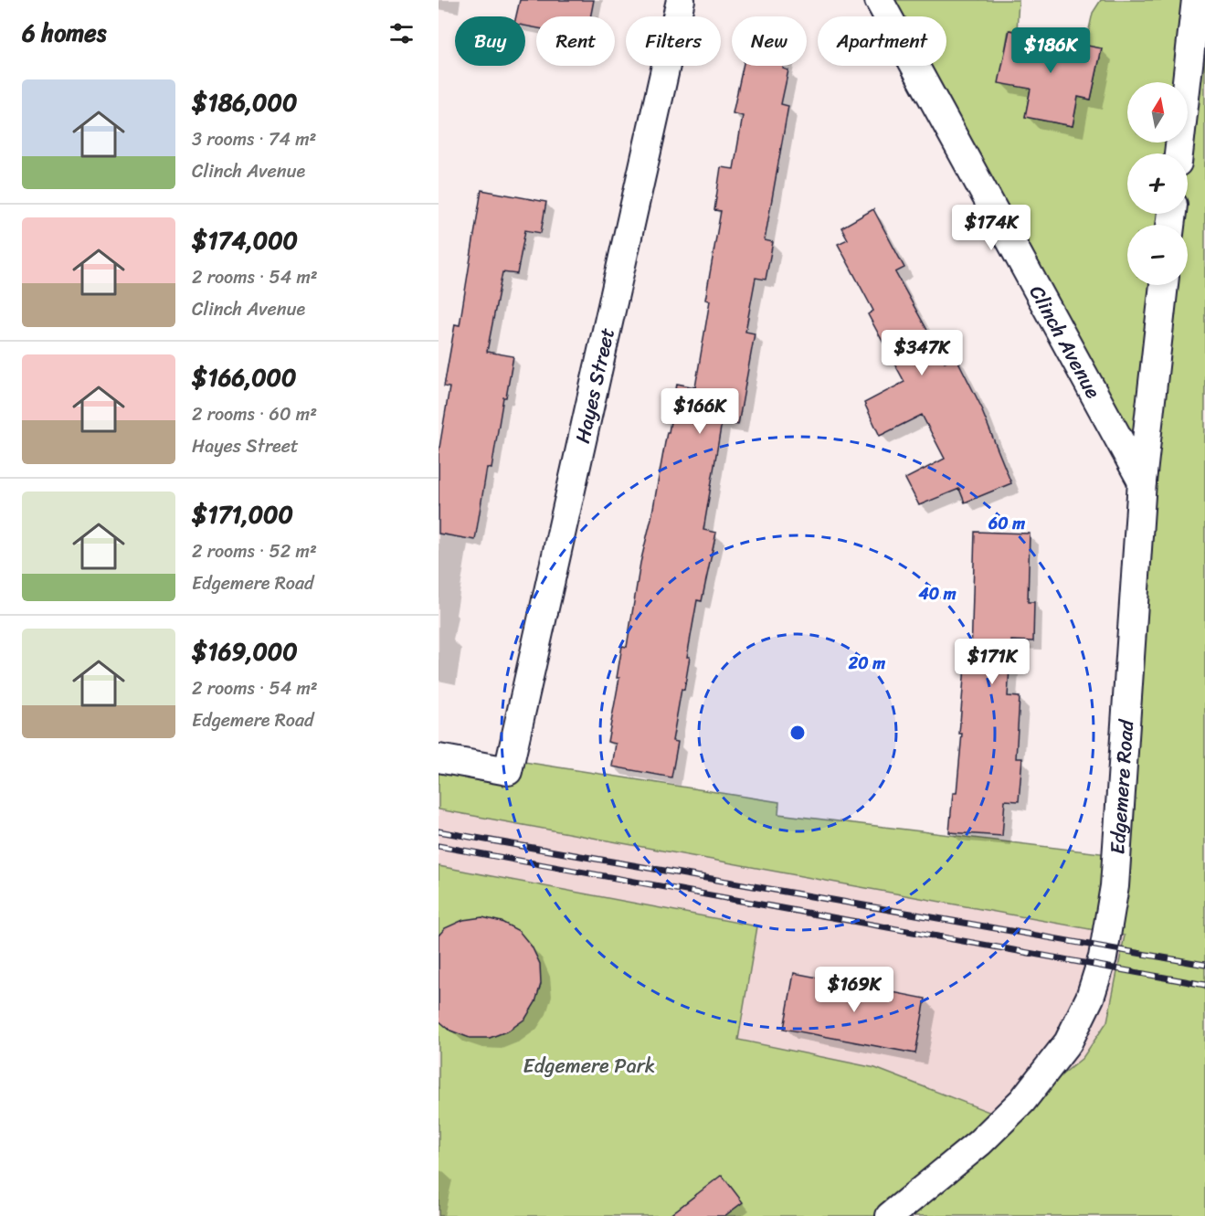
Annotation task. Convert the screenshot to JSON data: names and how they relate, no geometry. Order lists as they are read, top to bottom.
{
  "streets": {
    "street": ["Clinch Avenue", "Hayes Street", "Edgemere Road"]
  },
  "crossings": [
    ["Clinch Avenue", "Edgemere Road"]
  ],
  "parks": ["Edgemere Park"],
  "north": "top",
  "page": {
    "heading": "6 homes",
    "chip": [
      "Buy",
      "Rent",
      "Filters",
      "New",
      "Apartment"
    ],
    "price": [
      "$186K",
      "$174K",
      "$347K",
      "$166K",
      "$171K",
      "$169K"
    ],
    "list": [
      {
        "name": "$186,000",
        "note": "3 rooms · 74 m² · Clinch Avenue"
      },
      {
        "name": "$174,000",
        "note": "2 rooms · 54 m² · Clinch Avenue"
      },
      {
        "name": "$166,000",
        "note": "2 rooms · 60 m² · Hayes Street"
      },
      {
        "name": "$171,000",
        "note": "2 rooms · 52 m² · Edgemere Road"
      },
      {
        "name": "$169,000",
        "note": "2 rooms · 54 m² · Edgemere Road"
      }
    ],
    "map_buttons": ["+", "−"]
  },
  "rings": ["60 m", "40 m", "20 m"]
}
